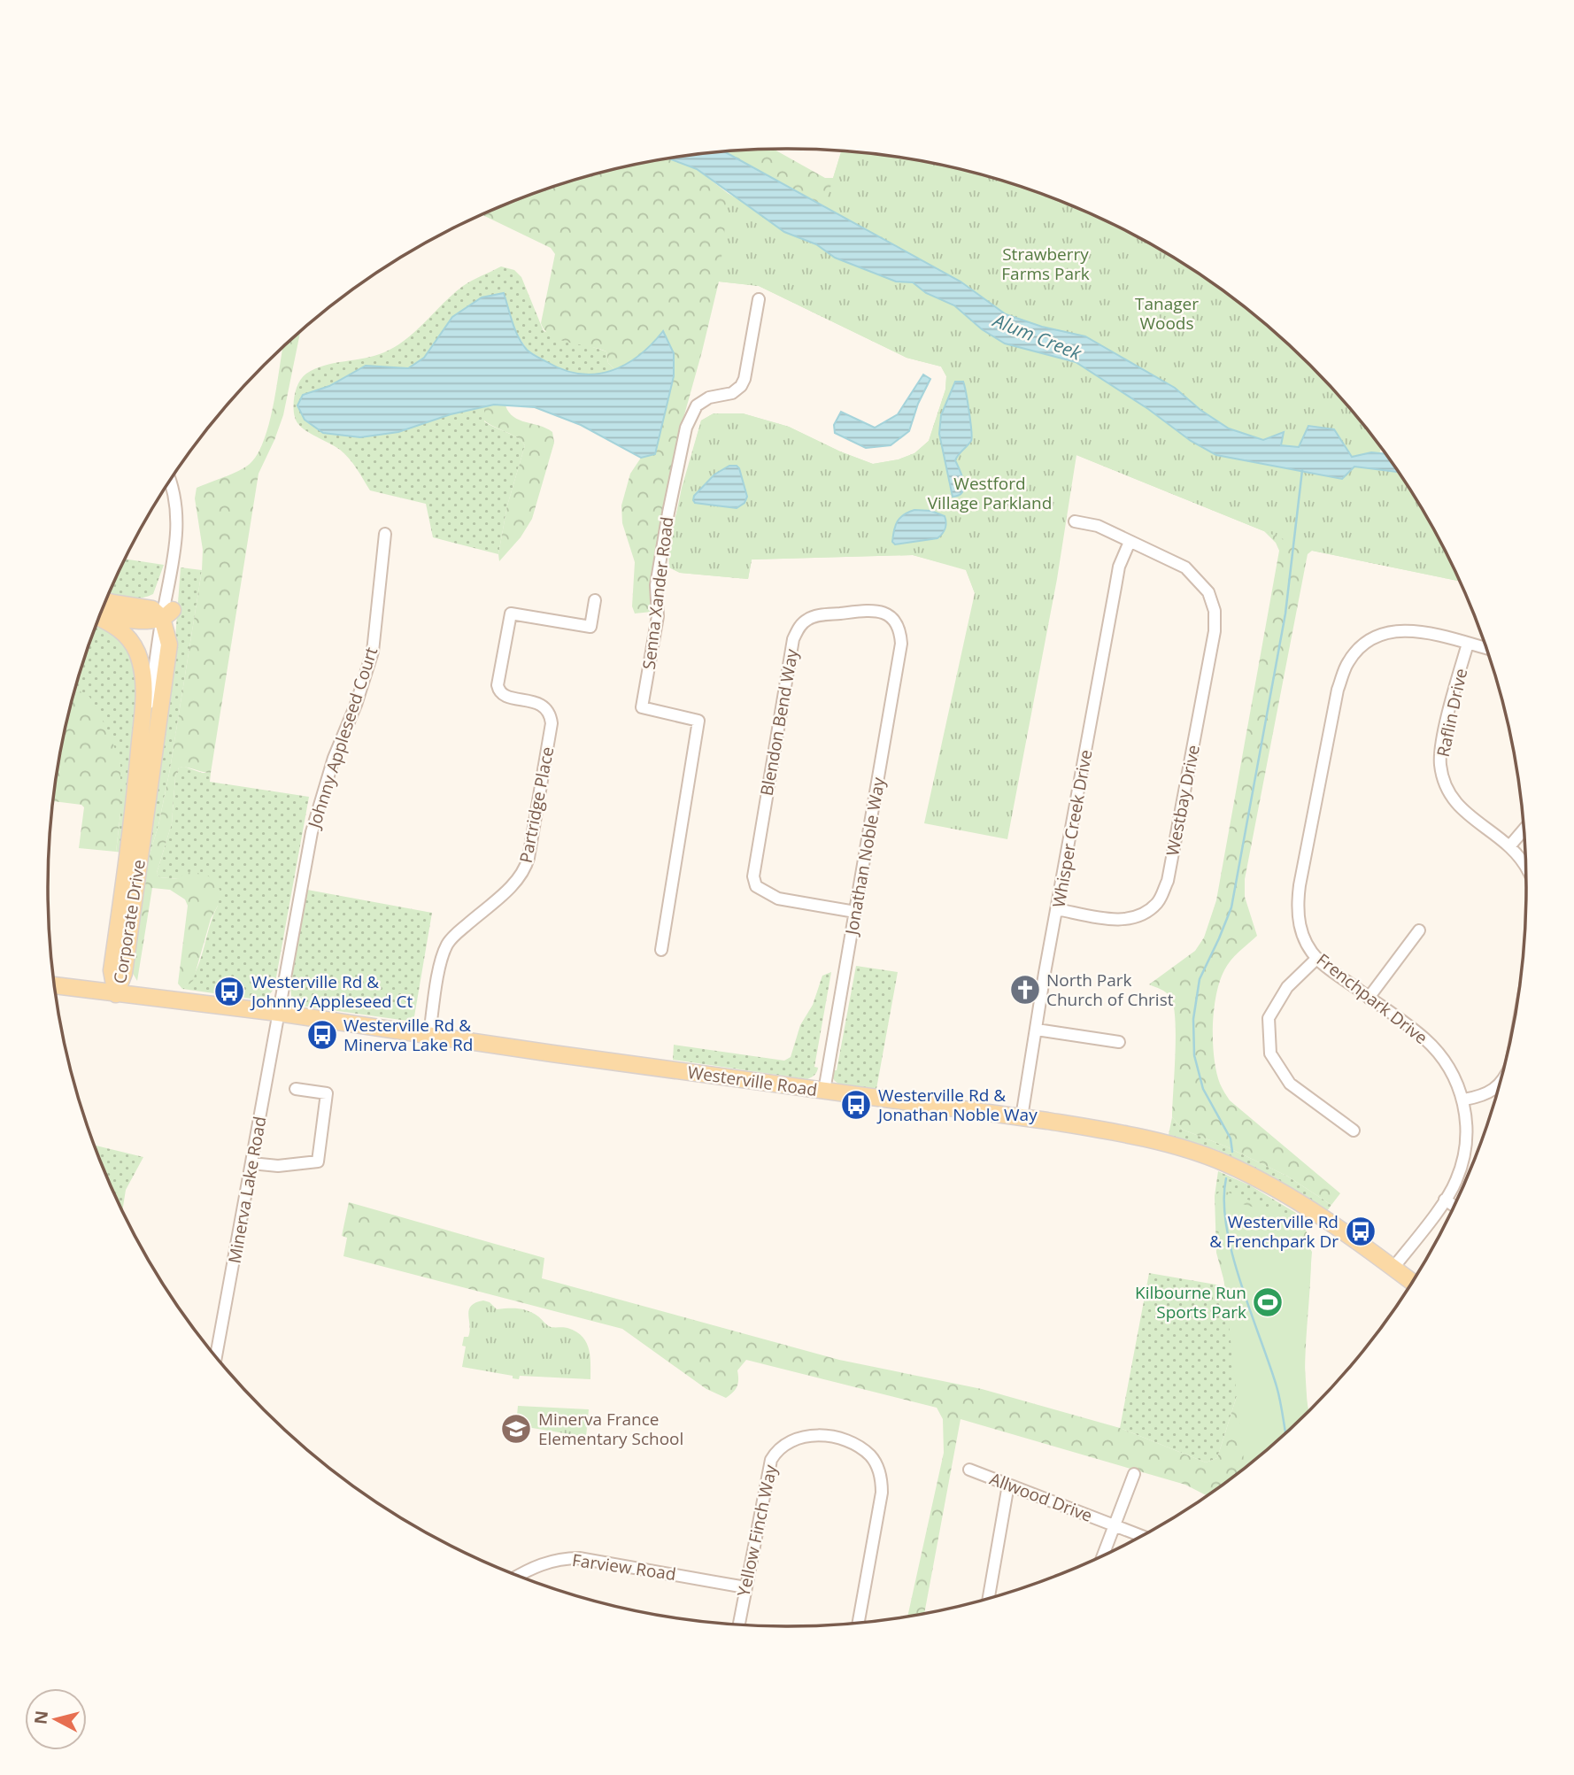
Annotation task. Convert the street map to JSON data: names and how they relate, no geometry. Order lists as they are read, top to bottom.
{
  "streets": {
    "main road": ["Corporate Drive", "Westerville Road"],
    "street": [
      "Senna Xander Road",
      "Raflin Drive",
      "Blendon Bend Way",
      "Johnny Appleseed Court",
      "Westbay Drive",
      "Partridge Place",
      "Whisper Creek Drive",
      "Jonathan Noble Way",
      "Frenchpark Drive",
      "Minerva Lake Road",
      "Allwood Drive",
      "Yellow Finch Way",
      "Farview Road"
    ]
  },
  "crossings": [
    ["Raflin Drive", "Frenchpark Drive"],
    ["Blendon Bend Way", "Jonathan Noble Way"],
    ["Johnny Appleseed Court", "Westerville Road"],
    ["Johnny Appleseed Court", "Minerva Lake Road"],
    ["Westbay Drive", "Whisper Creek Drive"],
    ["Partridge Place", "Westerville Road"],
    ["Whisper Creek Drive", "Westerville Road"],
    ["Jonathan Noble Way", "Westerville Road"],
    ["Corporate Drive", "Westerville Road"],
    ["Frenchpark Drive", "Westerville Road"],
    ["Westerville Road", "Minerva Lake Road"],
    ["Yellow Finch Way", "Farview Road"]
  ],
  "water": ["Alum Creek"],
  "parks": ["Strawberry Farms Park", "Tanager Woods", "Westford Village Parkland"],
  "places": {
    "church": ["North Park Church of Christ"],
    "bus stop": [
      "Westerville Rd & Johnny Appleseed Ct",
      "Westerville Rd & Minerva Lake Rd",
      "Westerville Rd & Jonathan Noble Way",
      "Westerville Rd & Frenchpark Dr"
    ],
    "sports": ["Kilbourne Run Sports Park"],
    "school or university": ["Minerva France Elementary School"]
  },
  "north": "left"
}
